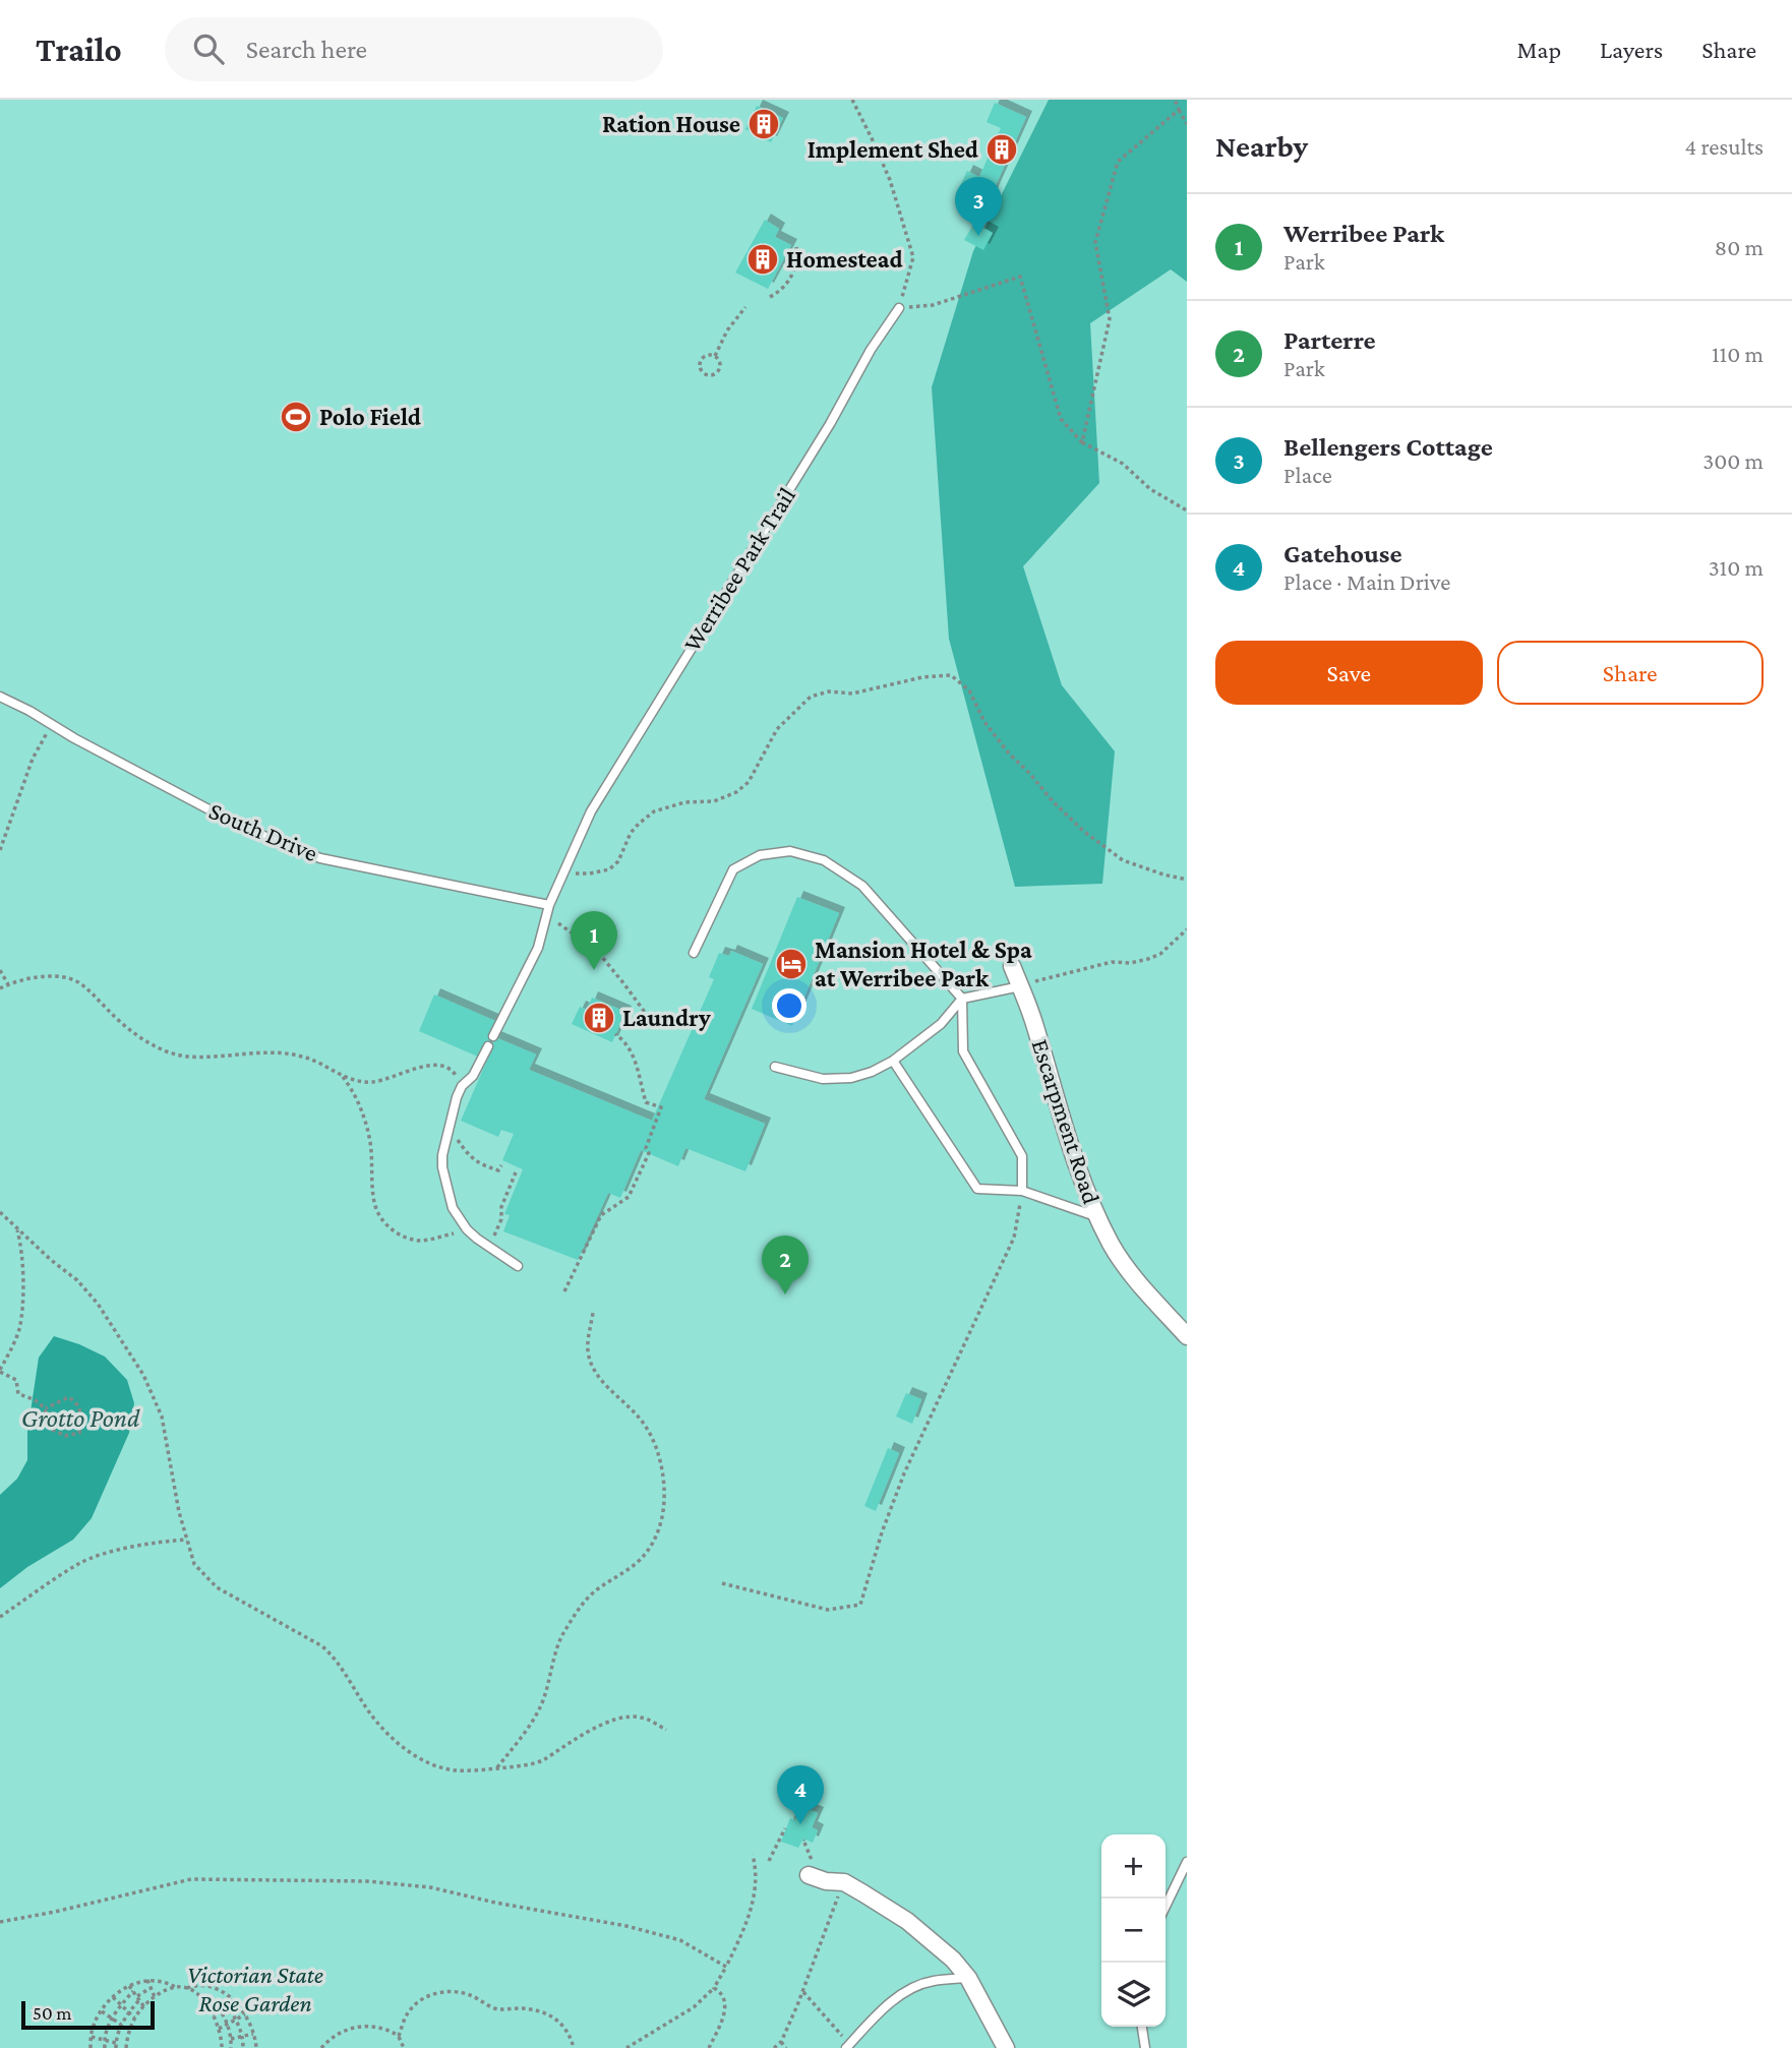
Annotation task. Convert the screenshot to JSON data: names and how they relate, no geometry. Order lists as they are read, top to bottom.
{
  "streets": {
    "street": ["Escarpment Road"],
    "lane": ["Werribee Park Trail", "South Drive"]
  },
  "crossings": [
    ["Werribee Park Trail", "South Drive"]
  ],
  "water": ["Grotto Pond"],
  "parks": ["Victorian State Rose Garden"],
  "places": {
    "building": [
      "Ration House",
      "Implement Shed",
      "Homestead",
      "Laundry"
    ],
    "sports": ["Polo Field"],
    "hotel": ["Mansion Hotel & Spa at Werribee Park"]
  },
  "scale_bar": "50 m",
  "page": {
    "header": "Trailo",
    "search": "Search here",
    "nav": ["Map", "Layers", "Share"],
    "heading": ["Nearby", "4 results"],
    "pins": [
      "3",
      "1",
      "2",
      "4"
    ],
    "list": [
      {
        "mark": "1",
        "name": "Werribee Park",
        "note": "Park",
        "value": "80 m"
      },
      {
        "mark": "2",
        "name": "Parterre",
        "note": "Park",
        "value": "110 m"
      },
      {
        "mark": "3",
        "name": "Bellengers Cottage",
        "note": "Place",
        "value": "300 m"
      },
      {
        "mark": "4",
        "name": "Gatehouse",
        "note": "Place · Main Drive",
        "value": "310 m"
      }
    ],
    "buttons": ["Save", "Share"],
    "map_buttons": ["+", "−"],
    "scale": "50 m"
  }
}
